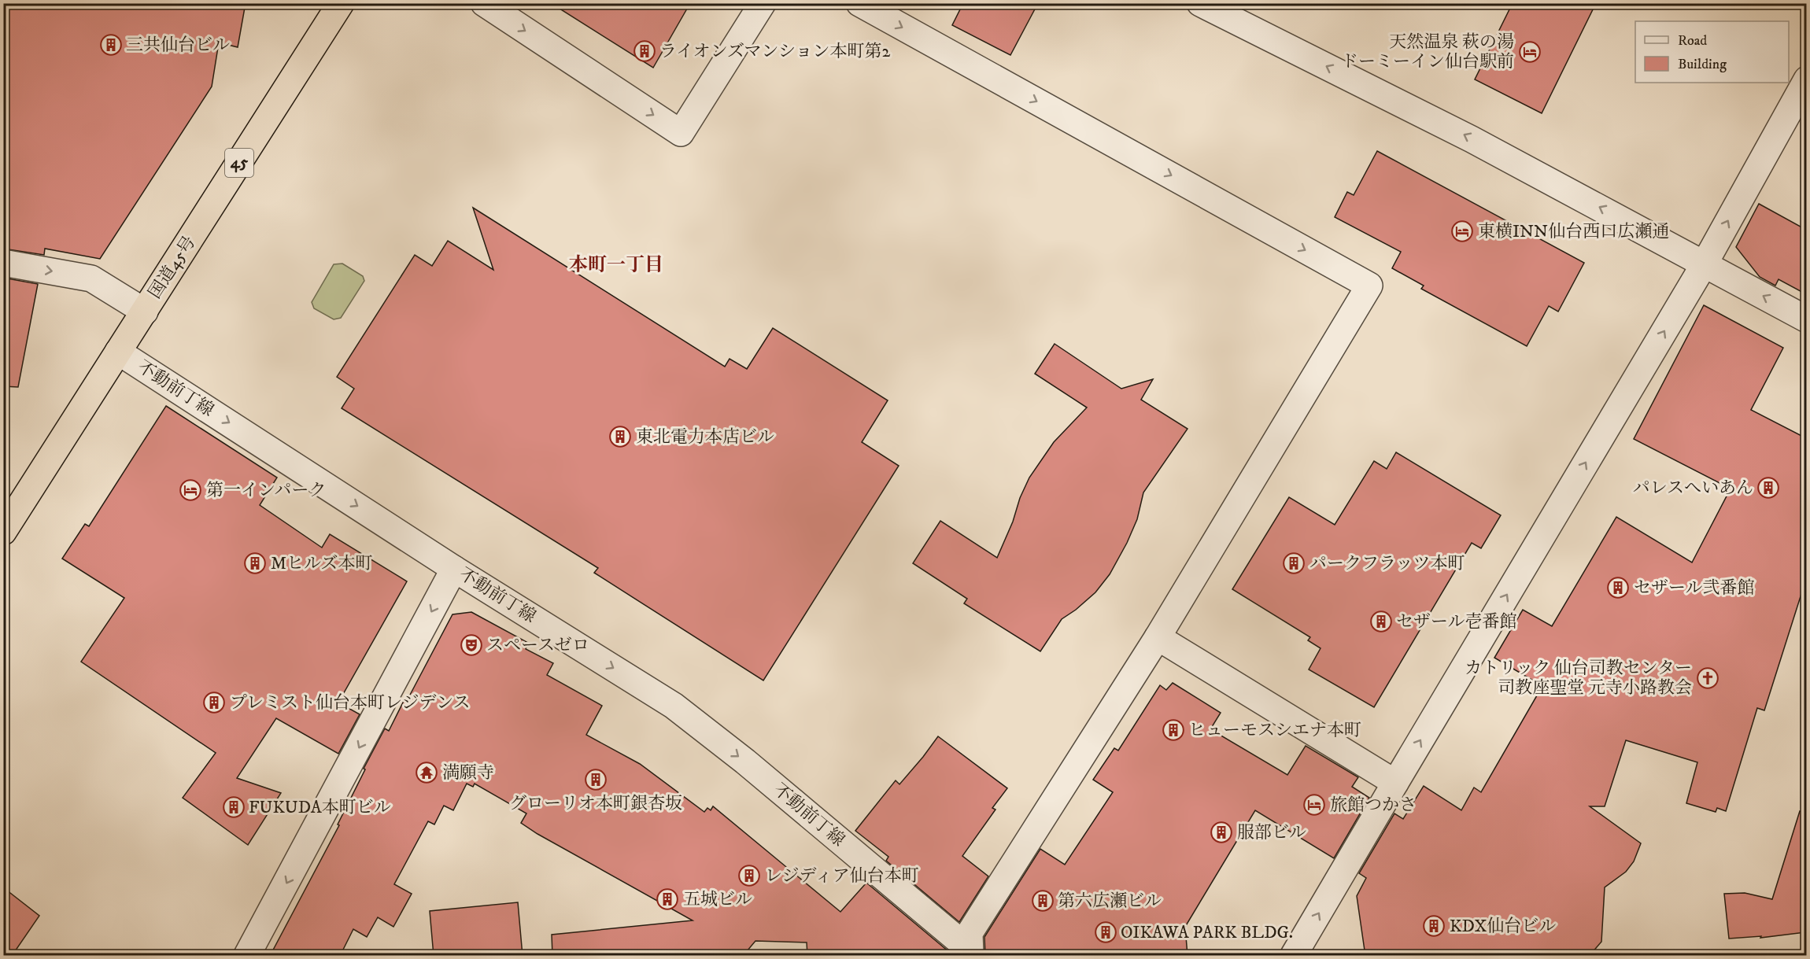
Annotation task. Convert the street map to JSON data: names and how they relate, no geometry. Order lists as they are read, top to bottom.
{
  "streets": {
    "highway": ["45", "国道45号"],
    "street": ["不動前丁線"]
  },
  "crossings": [
    ["国道45号", "不動前丁線"]
  ],
  "one_way": ["不動前丁線"],
  "districts": ["本町一丁目"],
  "places": {
    "building": [
      "三共仙台ビル",
      "ライオンズマンション本町第2",
      "東北電力本店ビル",
      "パレスへいあん",
      "Mヒルズ本町",
      "パークフラッツ本町",
      "セザール弐番館",
      "セザール壱番館",
      "プレミスト仙台本町レジデンス",
      "ヒューモスシエナ本町",
      "グローリオ本町銀杏坂",
      "FUKUDA本町ビル",
      "服部ビル",
      "レジディア仙台本町",
      "五城ビル",
      "第六広瀬ビル",
      "KDX仙台ビル",
      "OIKAWA PARK BLDG."
    ],
    "hotel": [
      "天然温泉 萩の湯 ドーミーイン仙台駅前",
      "東横INN仙台西口広瀬通",
      "第一インパーク",
      "旅館つかさ"
    ],
    "theatre": ["スペースゼロ"],
    "church": ["カトリック 仙台司教センター 司教座聖堂 元寺小路教会"],
    "temple": ["満願寺"]
  },
  "legend": ["Road", "Building"]
}
